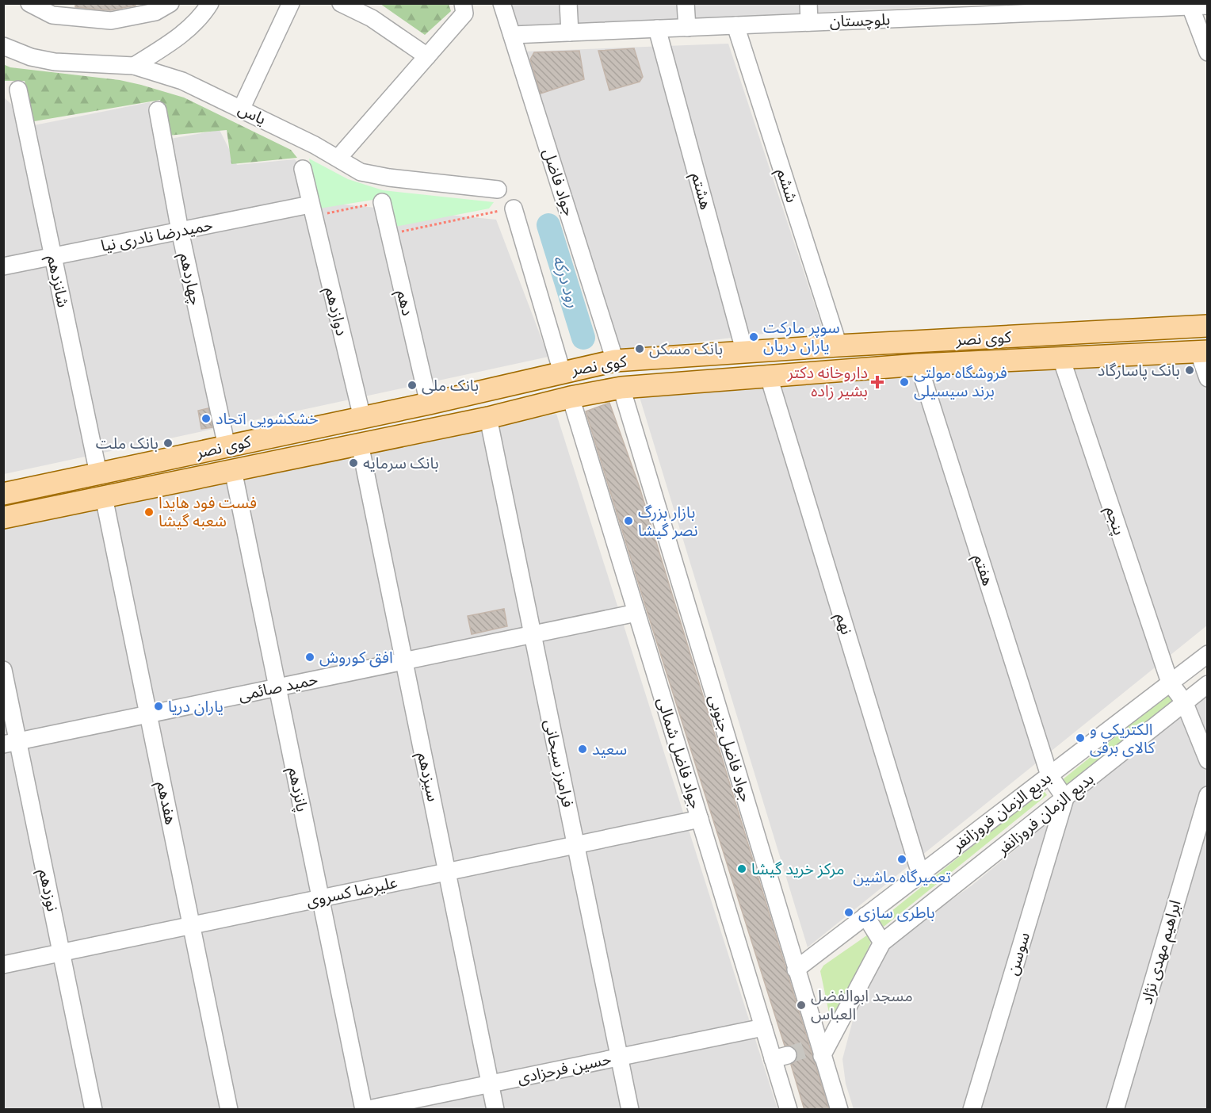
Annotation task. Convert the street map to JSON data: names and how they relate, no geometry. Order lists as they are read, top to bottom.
{
  "streets": {
    "main road": ["کوی نصر"],
    "street": [
      "بلوچستان",
      "یاس",
      "جواد فاضل",
      "ششم",
      "هشتم",
      "حمیدرضا نادری نیا",
      "چهاردهم",
      "شانزدهم",
      "دهم",
      "دوازدهم",
      "پنجم",
      "هفتم",
      "نهم",
      "حمید صائمی",
      "جواد فاضل جنوبی",
      "جواد فاضل شمالی",
      "فرامرز سبحانی",
      "سیزدهم",
      "پانزدهم",
      "هفدهم",
      "بدیع‌ الزمان فروزانفر",
      "بدیع الزمان فروزانفر",
      "نوزدهم",
      "علیرضا کسروی",
      "ابراهیم مهدی نژاد",
      "سوسن",
      "حسین فرحزادی"
    ]
  },
  "crossings": [
    ["بلوچستان", "جواد فاضل"],
    ["بلوچستان", "ششم"],
    ["بلوچستان", "هشتم"],
    ["جواد فاضل", "کوی نصر"],
    ["ششم", "کوی نصر"],
    ["هشتم", "کوی نصر"],
    ["حمیدرضا نادری نیا", "چهاردهم"],
    ["حمیدرضا نادری نیا", "شانزدهم"],
    ["حمیدرضا نادری نیا", "دوازدهم"],
    ["چهاردهم", "کوی نصر"],
    ["شانزدهم", "کوی نصر"],
    ["دهم", "کوی نصر"],
    ["دوازدهم", "کوی نصر"],
    ["کوی نصر", "پنجم"],
    ["کوی نصر", "هفتم"],
    ["کوی نصر", "نهم"],
    ["کوی نصر", "جواد فاضل جنوبی"],
    ["کوی نصر", "جواد فاضل شمالی"],
    ["کوی نصر", "فرامرز سبحانی"],
    ["کوی نصر", "سیزدهم"],
    ["کوی نصر", "پانزدهم"],
    ["کوی نصر", "هفدهم"],
    ["پنجم", "بدیع‌ الزمان فروزانفر"],
    ["پنجم", "بدیع الزمان فروزانفر"],
    ["هفتم", "بدیع‌ الزمان فروزانفر"],
    ["هفتم", "بدیع الزمان فروزانفر"],
    ["هفتم", "سوسن"],
    ["نهم", "بدیع‌ الزمان فروزانفر"],
    ["حمید صائمی", "جواد فاضل شمالی"],
    ["حمید صائمی", "فرامرز سبحانی"],
    ["حمید صائمی", "سیزدهم"],
    ["حمید صائمی", "پانزدهم"],
    ["حمید صائمی", "هفدهم"],
    ["حمید صائمی", "نوزدهم"],
    ["جواد فاضل جنوبی", "بدیع‌ الزمان فروزانفر"],
    ["جواد فاضل شمالی", "علیرضا کسروی"],
    ["جواد فاضل شمالی", "حسین فرحزادی"],
    ["فرامرز سبحانی", "علیرضا کسروی"],
    ["فرامرز سبحانی", "حسین فرحزادی"],
    ["سیزدهم", "علیرضا کسروی"],
    ["سیزدهم", "حسین فرحزادی"],
    ["پانزدهم", "علیرضا کسروی"],
    ["پانزدهم", "حسین فرحزادی"],
    ["هفدهم", "علیرضا کسروی"],
    ["بدیع الزمان فروزانفر", "سوسن"],
    ["نوزدهم", "علیرضا کسروی"]
  ],
  "water": ["رود درکه"],
  "places": {
    "other": [
      "سوپر مارکت یاران دریان",
      "بانک مسکن",
      "بانک پاسارگاد",
      "فروشگاه مولتی برند سیسیلی",
      "بانک ملی",
      "خشکشویی اتحاد",
      "بانک ملت",
      "بانک سرمایه",
      "فست فود هایدا شعبه گیشا",
      "بازار بزرگ نصر گیشا",
      "افق کوروش",
      "یاران دریا",
      "الکتریکی و کالای برقی",
      "سعید",
      "تعمیرگاه ماشین",
      "مرکز خرید گیشا",
      "باطری سازی",
      "مسجد ابوالفضل العباس"
    ],
    "health": ["داروخانه دکتر بشیر زاده"]
  }
}
